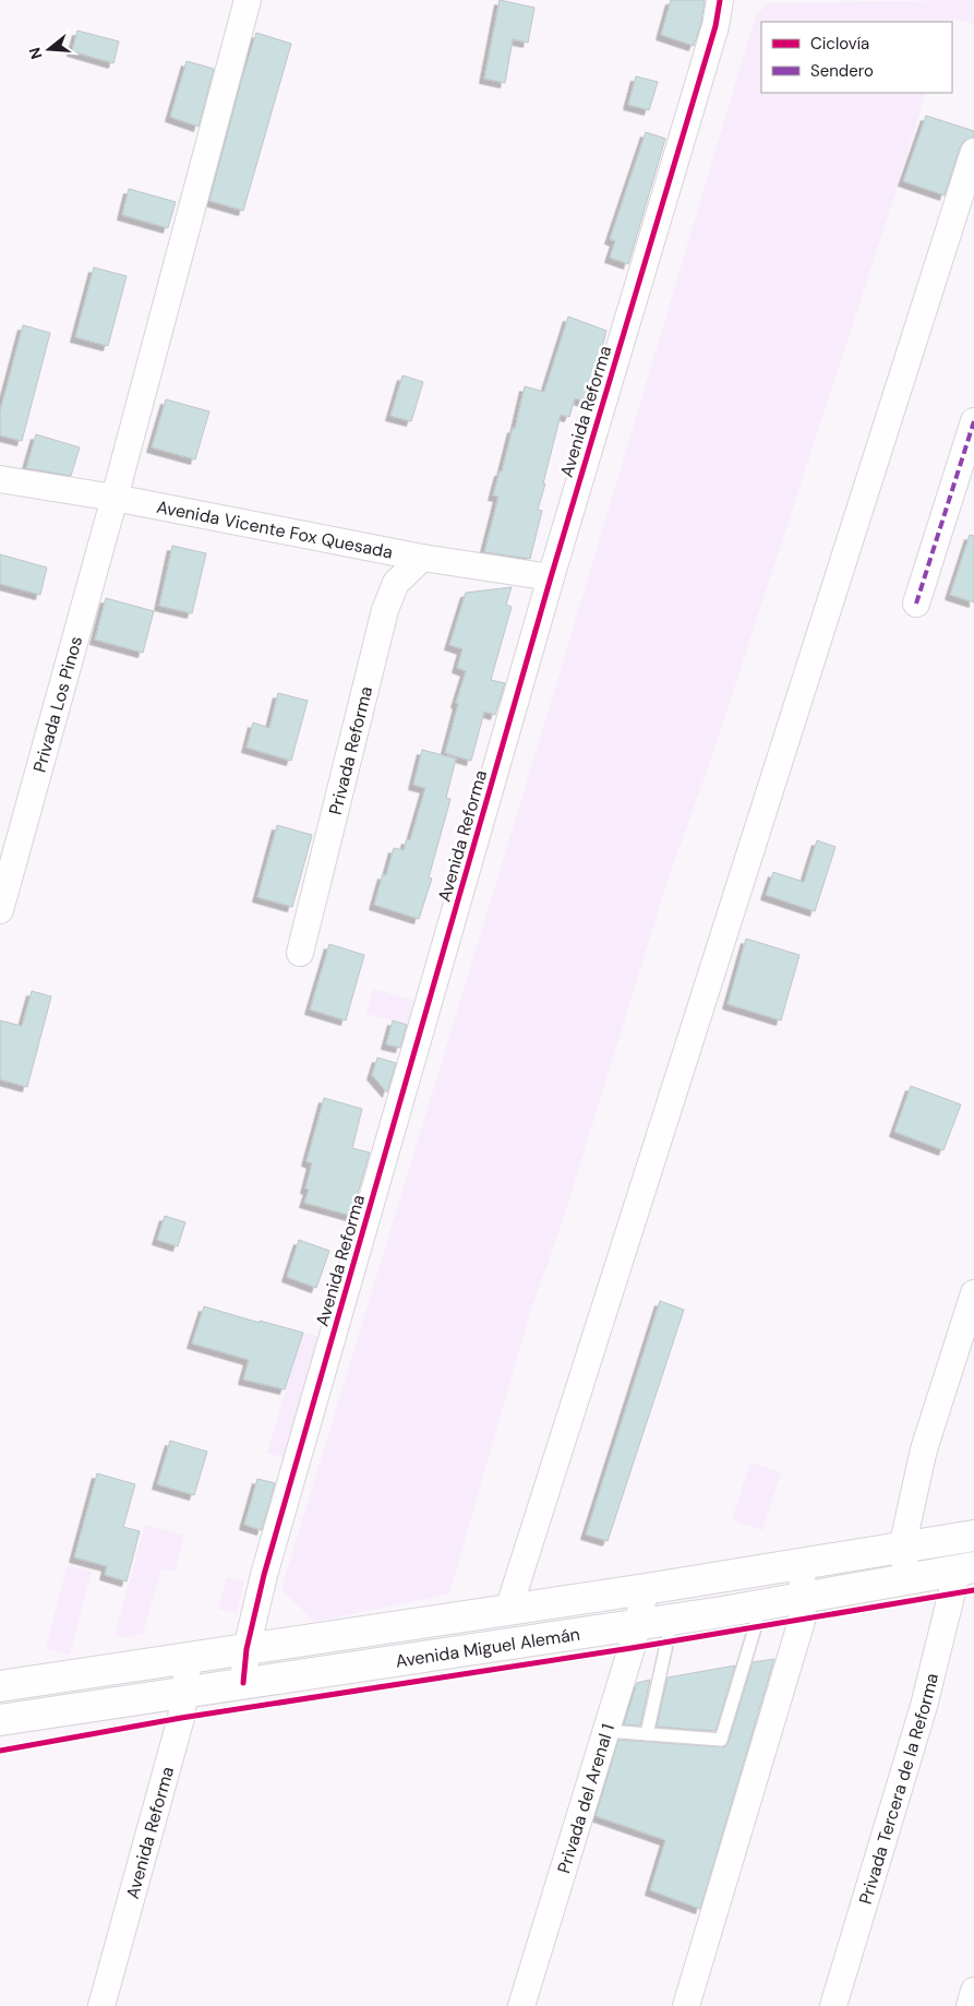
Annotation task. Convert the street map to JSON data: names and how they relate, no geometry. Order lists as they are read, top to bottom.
{
  "streets": {
    "main road": ["Avenida Miguel Alemán"],
    "street": [
      "Avenida Reforma",
      "Avenida Vicente Fox Quesada",
      "Privada Los Pinos",
      "Privada Reforma",
      "Privada Tercera de la Reforma",
      "Privada del Arenal 1"
    ]
  },
  "crossings": [
    ["Avenida Reforma", "Avenida Vicente Fox Quesada"],
    ["Avenida Reforma", "Avenida Miguel Alemán"],
    ["Avenida Vicente Fox Quesada", "Privada Los Pinos"],
    ["Avenida Vicente Fox Quesada", "Privada Reforma"],
    ["Avenida Miguel Alemán", "Privada Tercera de la Reforma"],
    ["Avenida Miguel Alemán", "Privada del Arenal 1"]
  ],
  "legend": ["Ciclovía", "Sendero"],
  "north": "left"
}
